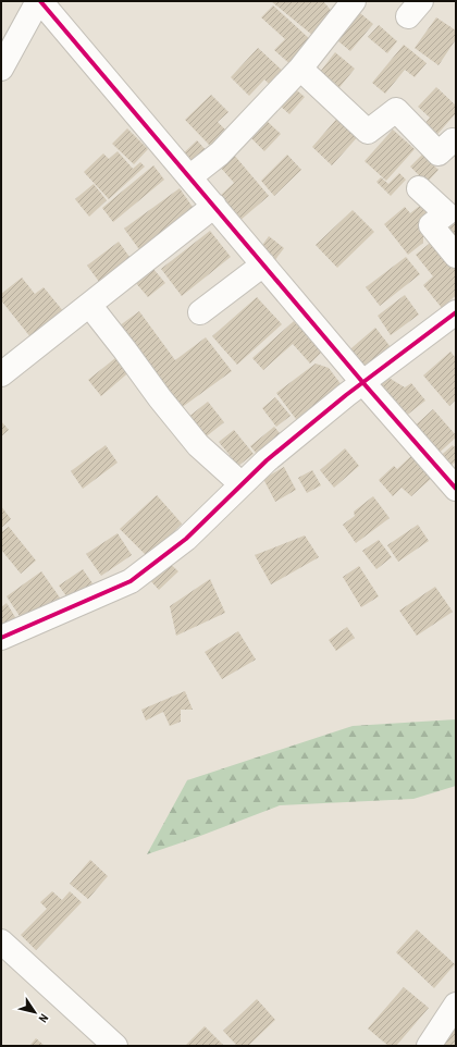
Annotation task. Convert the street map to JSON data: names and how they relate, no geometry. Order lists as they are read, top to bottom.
{
  "north": "bottom right"
}
